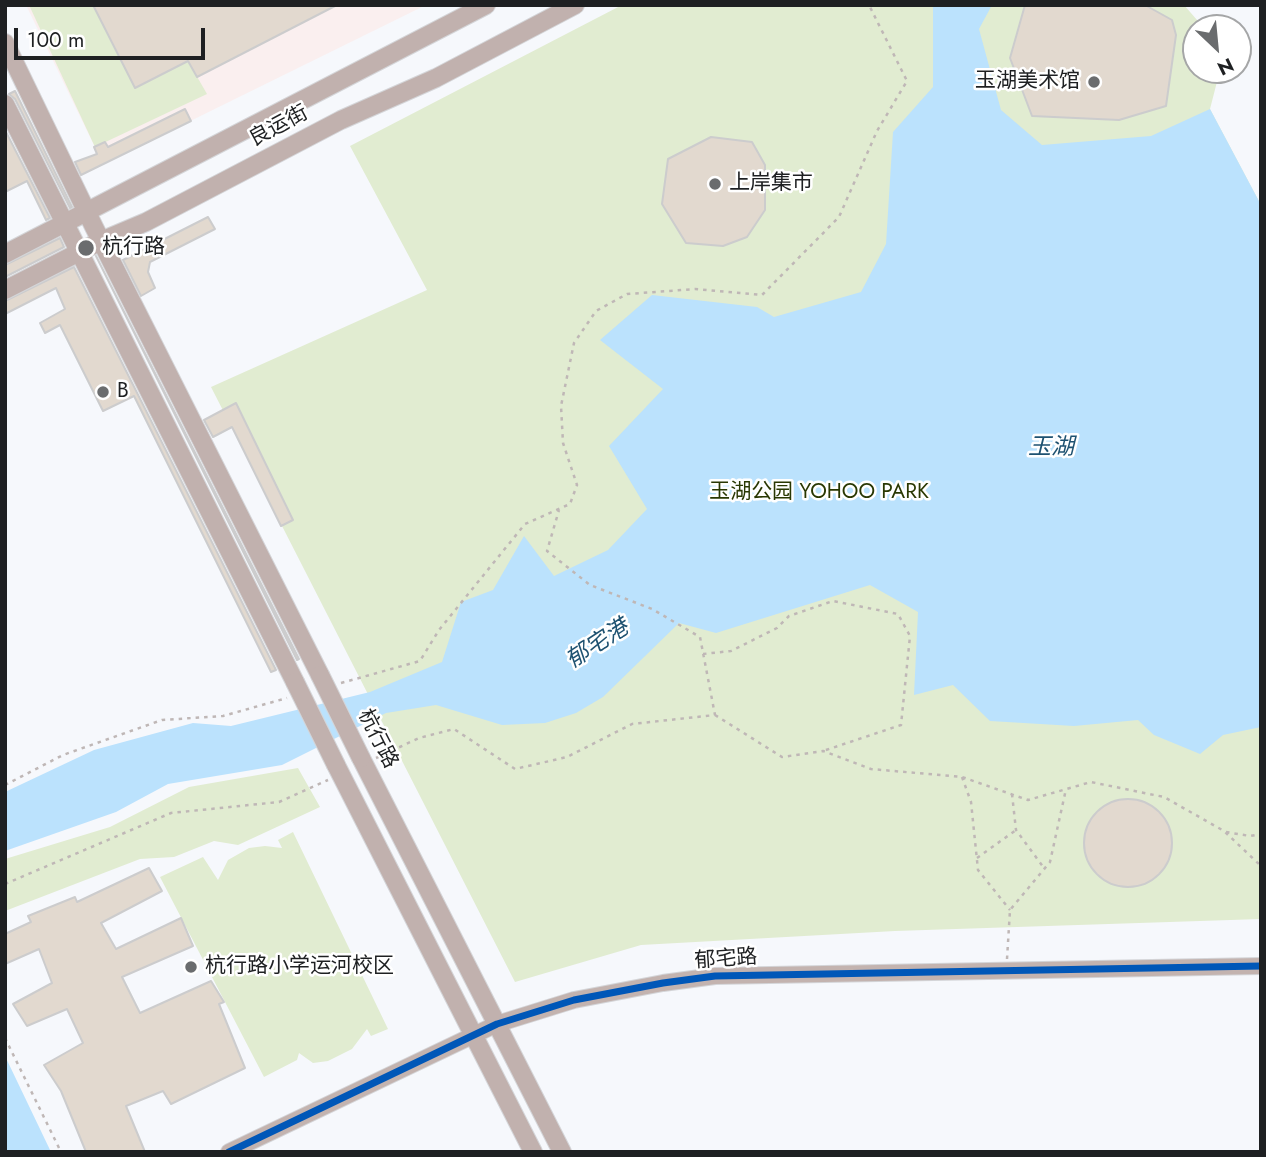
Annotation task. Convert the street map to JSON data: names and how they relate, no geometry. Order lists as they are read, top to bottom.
{
  "streets": {
    "main road": ["良运街", "杭行路"],
    "street": ["郁宅路"]
  },
  "crossings": [
    ["良运街", "杭行路"],
    ["杭行路", "郁宅路"]
  ],
  "water": ["玉湖", "郁宅港"],
  "parks": ["玉湖公园 YOHOO PARK"],
  "places": [
    "玉湖美术馆",
    "上岸集市",
    "杭行路",
    "B",
    "杭行路小学运河校区"
  ],
  "scale_bar": "100 m",
  "north": "bottom right"
}
